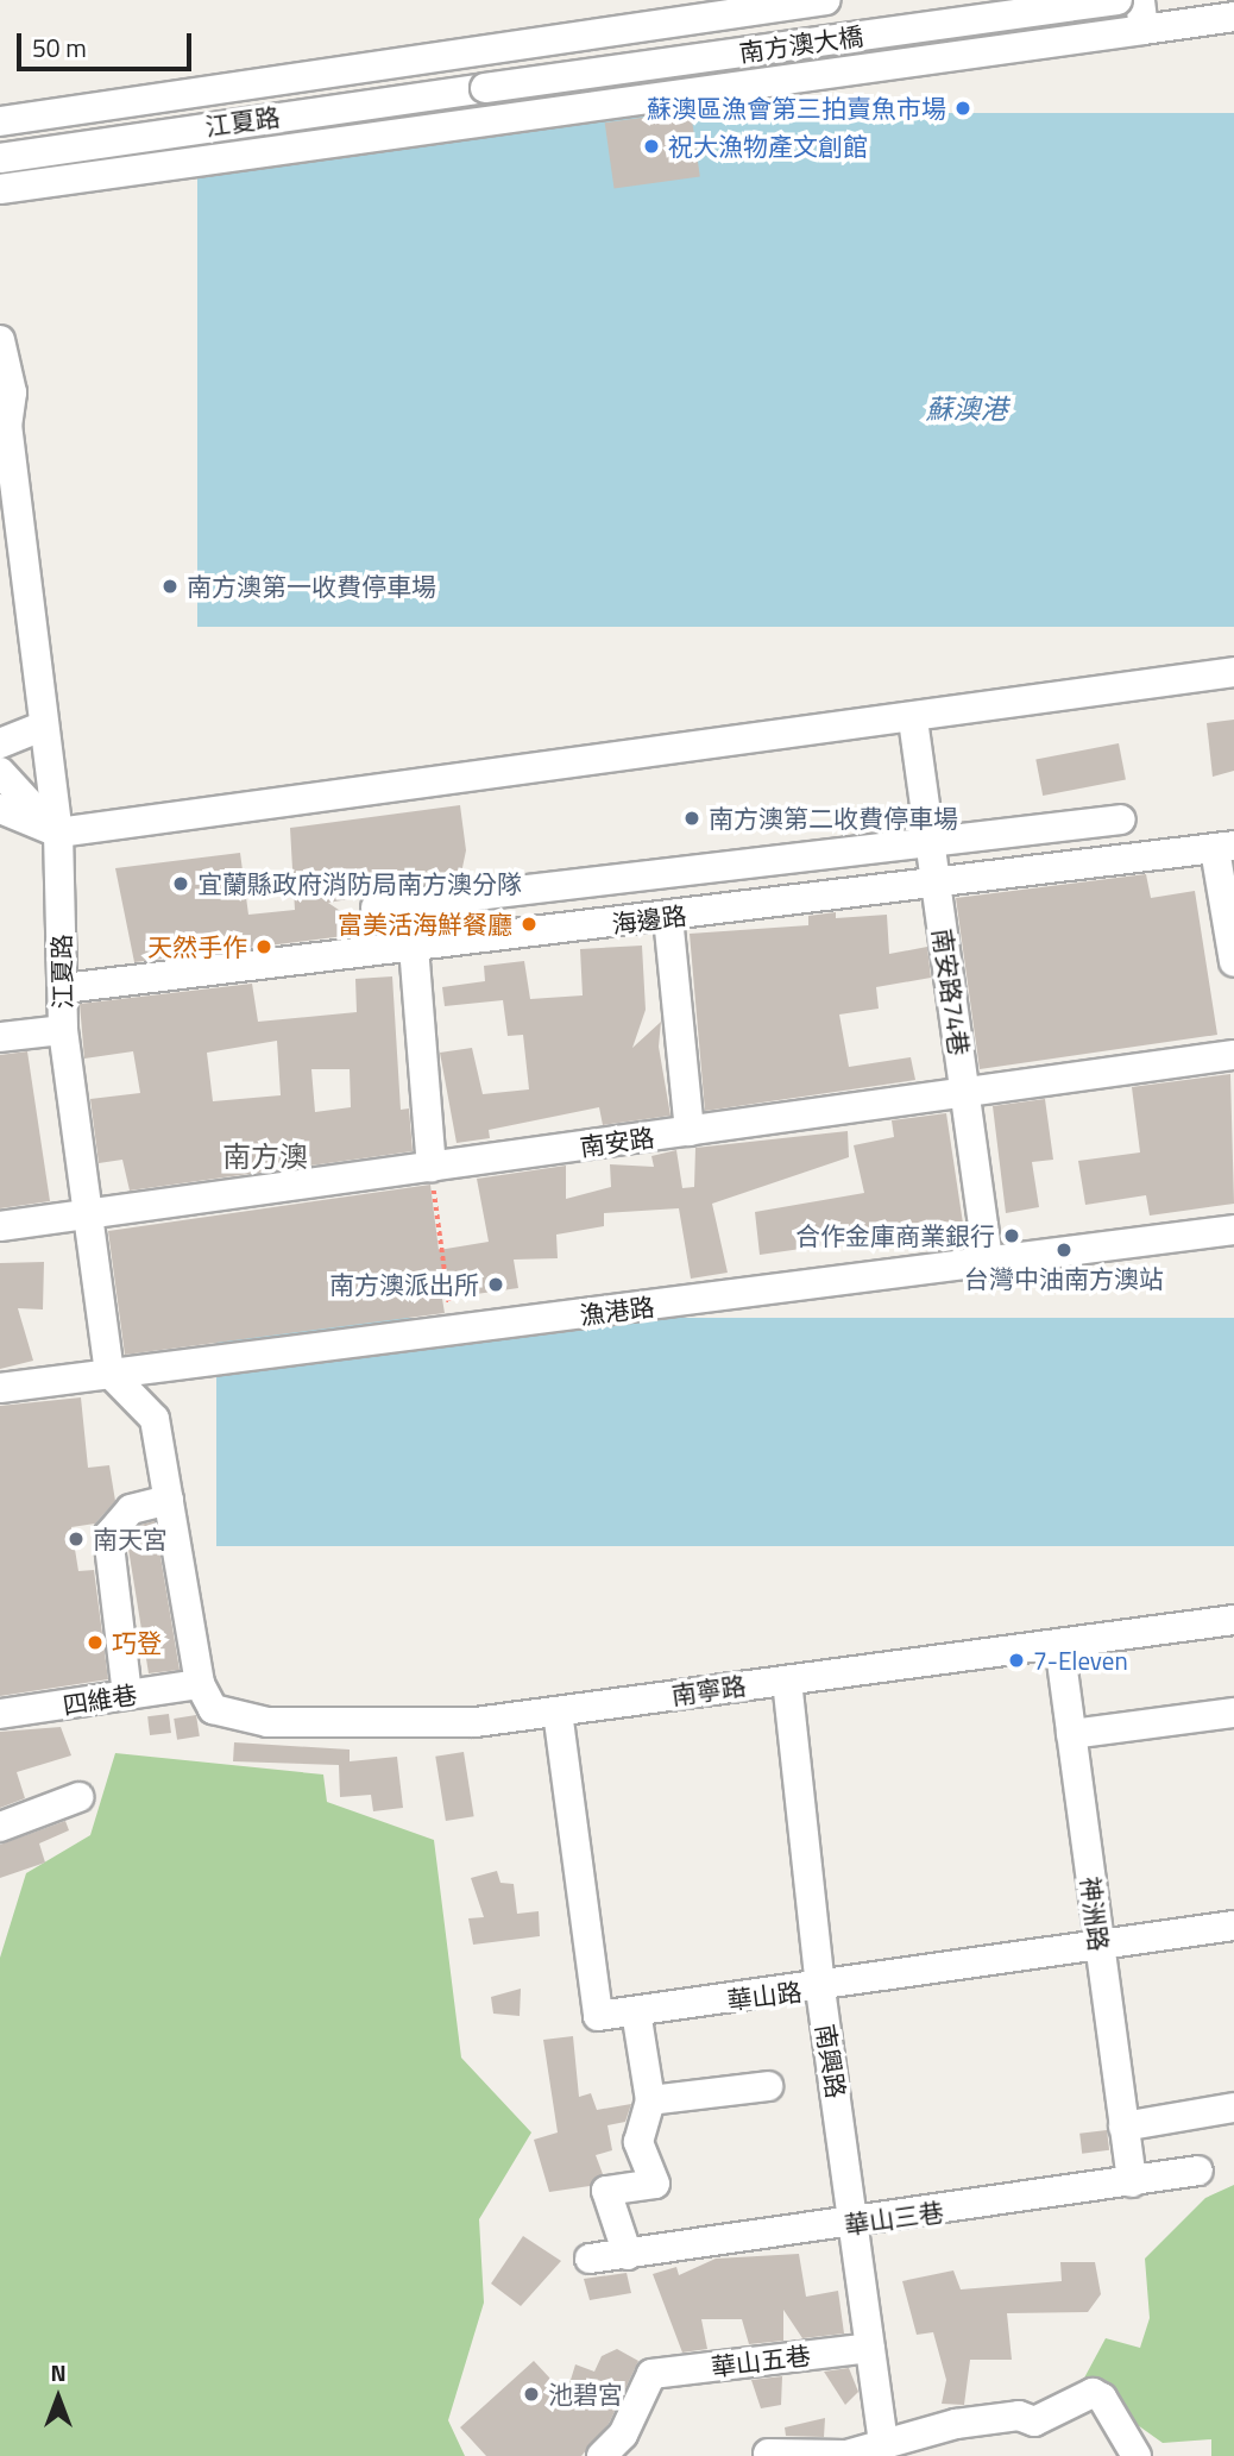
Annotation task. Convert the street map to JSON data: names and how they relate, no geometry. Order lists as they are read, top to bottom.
{
  "streets": {
    "street": [
      "南方澳大橋",
      "江夏路",
      "海邊路",
      "南安路74巷",
      "南安路",
      "漁港路",
      "南寧路",
      "四維巷",
      "神洲路",
      "華山路",
      "南興路",
      "華山三巷",
      "華山五巷"
    ]
  },
  "crossings": [
    ["南方澳大橋", "江夏路"],
    ["江夏路", "海邊路"],
    ["江夏路", "南安路"],
    ["江夏路", "漁港路"],
    ["海邊路", "南安路74巷"],
    ["南安路74巷", "南安路"],
    ["南安路74巷", "漁港路"],
    ["南寧路", "四維巷"],
    ["南寧路", "神洲路"],
    ["南寧路", "華山路"],
    ["南寧路", "南興路"],
    ["神洲路", "華山路"],
    ["神洲路", "華山三巷"],
    ["華山路", "南興路"],
    ["南興路", "華山三巷"],
    ["南興路", "華山五巷"]
  ],
  "districts": ["南方澳"],
  "water": ["蘇澳港"],
  "places": [
    "蘇澳區漁會第三拍賣魚市場",
    "祝大漁物產文創館",
    "南方澳第一收費停車場",
    "南方澳第二收費停車場",
    "宜蘭縣政府消防局南方澳分隊",
    "富美活海鮮餐廳",
    "天然手作",
    "合作金庫商業銀行",
    "台灣中油南方澳站",
    "南方澳派出所",
    "南天宮",
    "巧登",
    "7-Eleven",
    "池碧宮"
  ],
  "scale_bar": "50 m",
  "north": "top"
}
